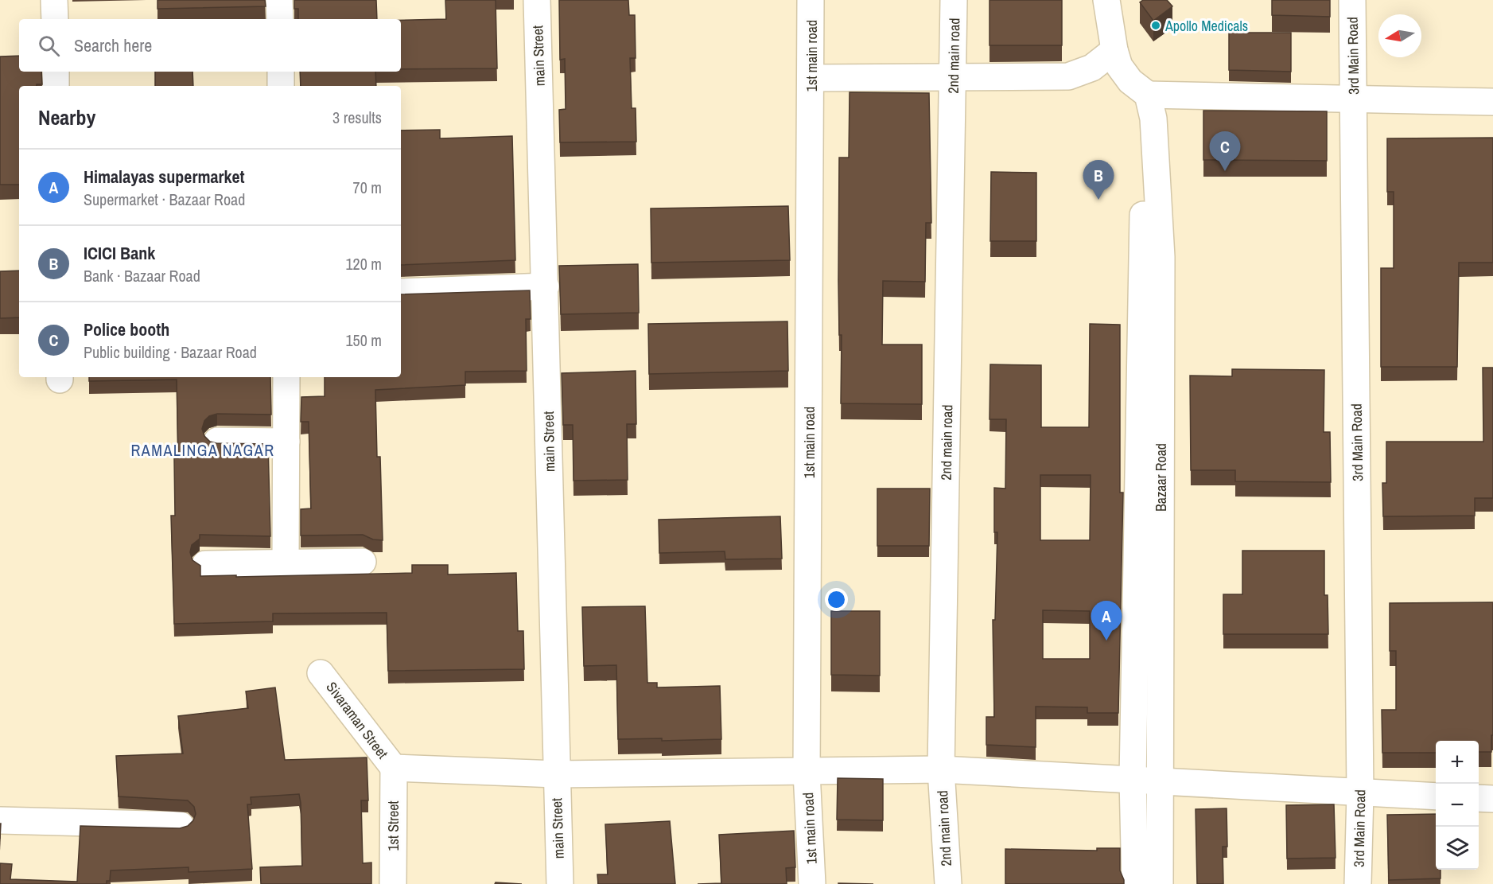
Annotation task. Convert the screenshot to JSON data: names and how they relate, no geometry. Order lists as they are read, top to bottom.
{
  "streets": {
    "street": [
      "main Street",
      "1st main road",
      "2nd main road",
      "3rd Main Road",
      "Bazaar Road",
      "Sivaraman Street",
      "1st Street"
    ]
  },
  "crossings": [
    ["Sivaraman Street", "1st Street"]
  ],
  "districts": ["RAMALINGA NAGAR"],
  "places": ["Apollo Medicals"],
  "north": "left",
  "page": {
    "search": "Search here",
    "heading": ["Nearby", "3 results"],
    "pins": ["C", "B", "A"],
    "list": [
      {
        "mark": "A",
        "name": "Himalayas supermarket",
        "note": "Supermarket · Bazaar Road",
        "value": "70 m"
      },
      {
        "mark": "B",
        "name": "ICICI Bank",
        "note": "Bank · Bazaar Road",
        "value": "120 m"
      },
      {
        "mark": "C",
        "name": "Police booth",
        "note": "Public building · Bazaar Road",
        "value": "150 m"
      }
    ],
    "map_buttons": ["+", "−"]
  }
}
